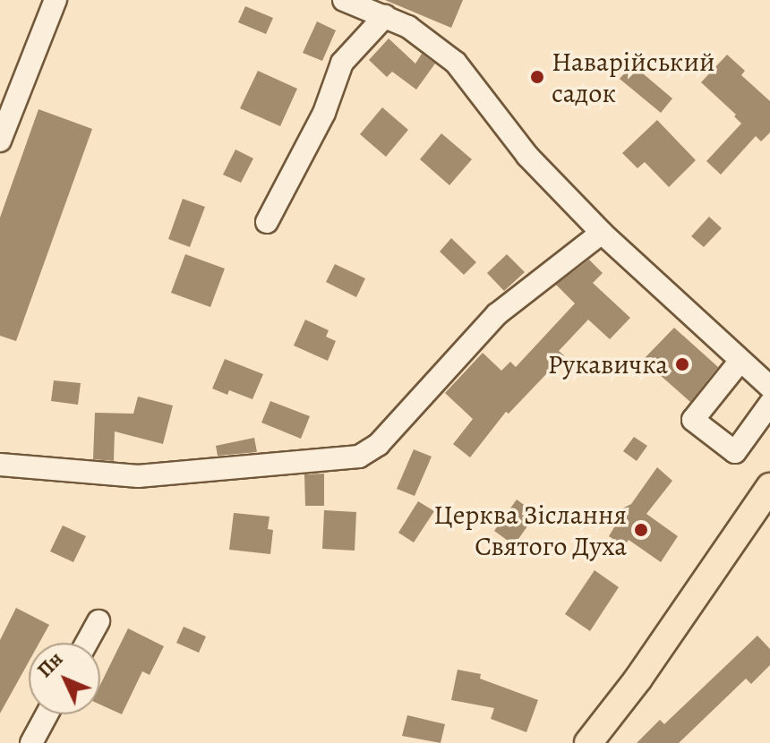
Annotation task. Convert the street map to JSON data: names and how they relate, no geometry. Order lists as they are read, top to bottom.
{
  "places": ["Наварійський садок", "Рукавичка", "Церква Зіслання Святого Духа"],
  "north": "top left"
}
